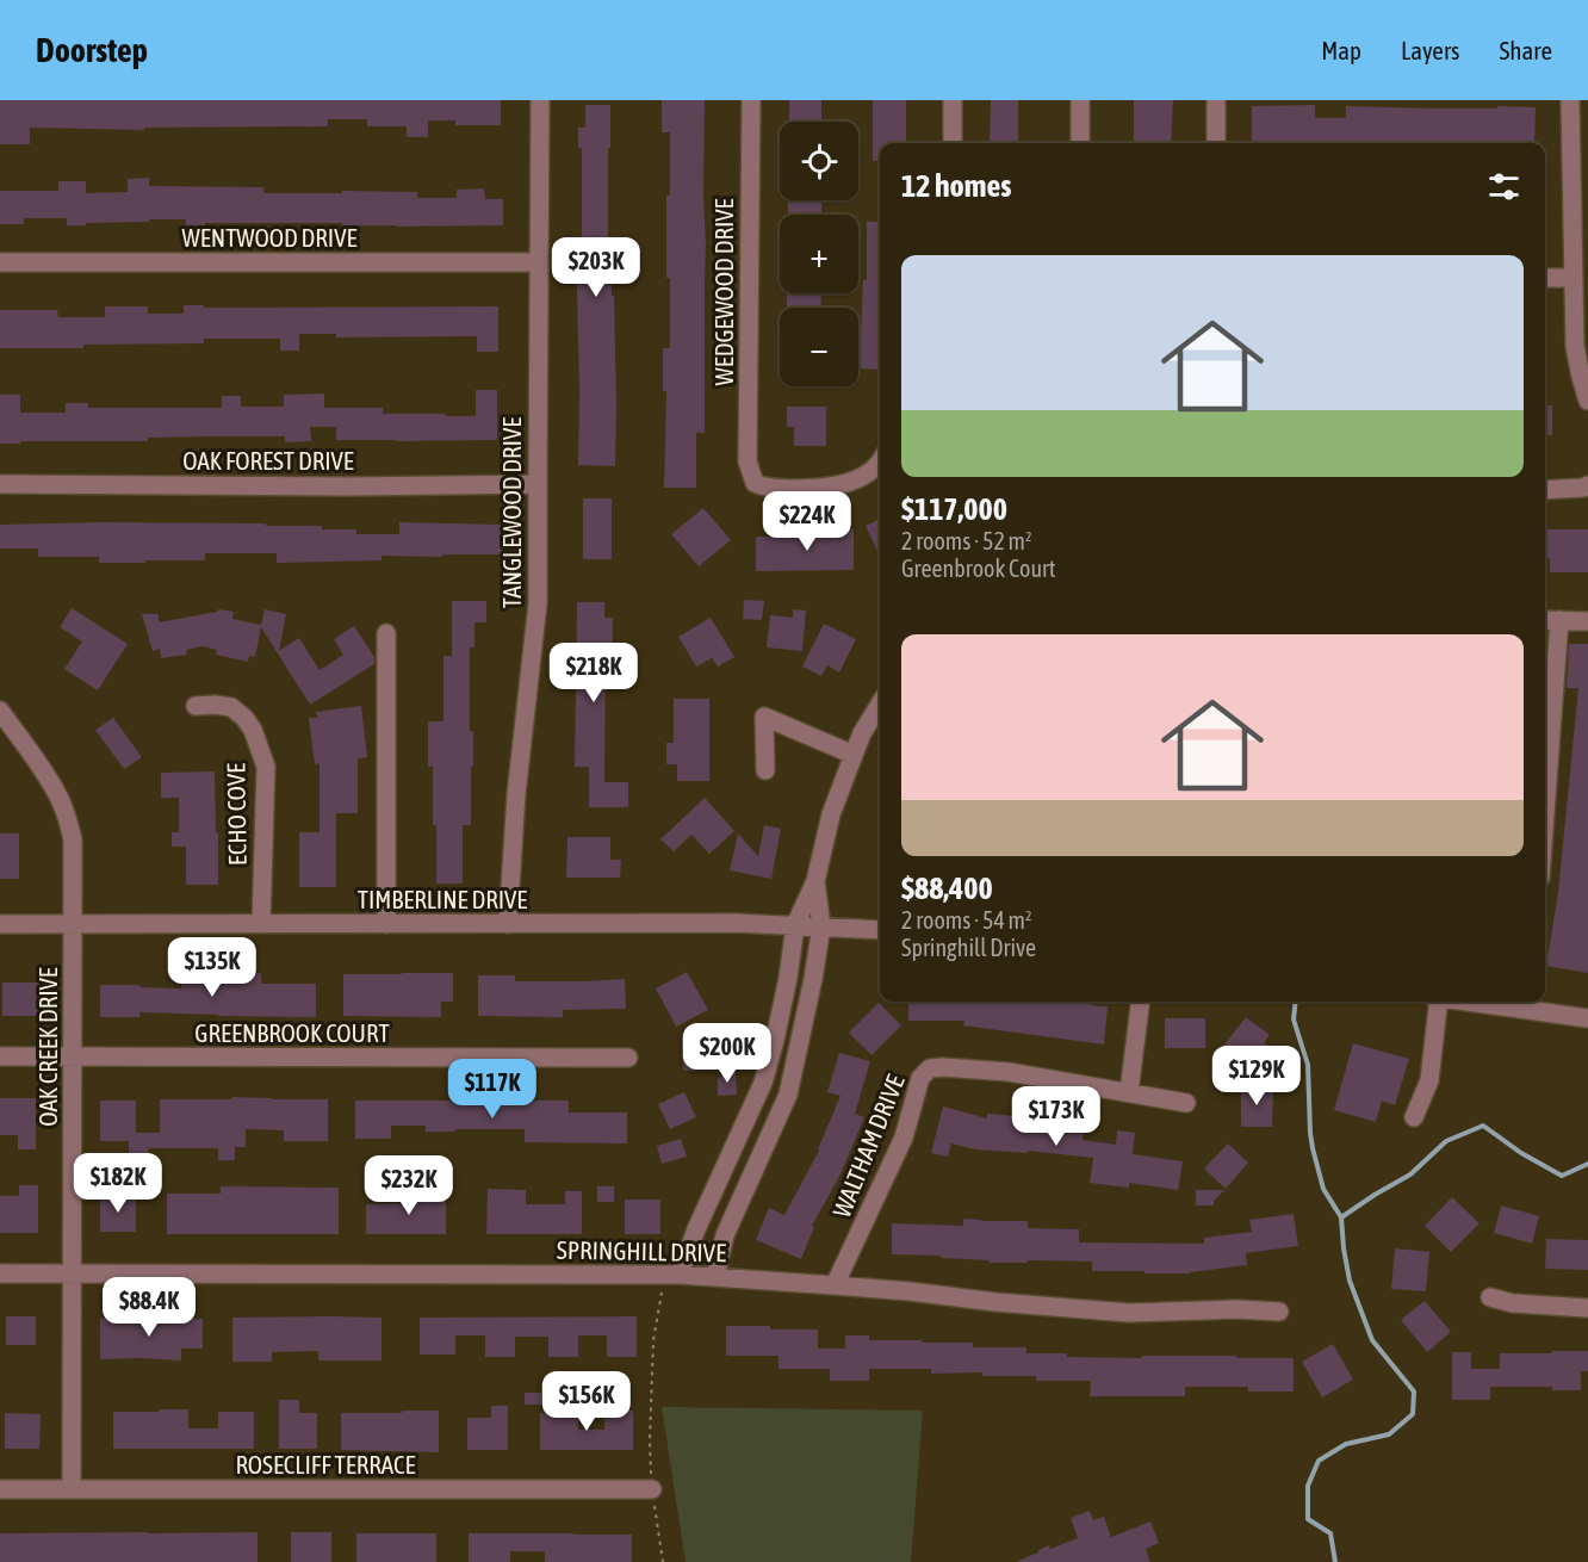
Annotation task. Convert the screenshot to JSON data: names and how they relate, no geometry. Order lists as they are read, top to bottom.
{
  "streets": {
    "street": [
      "WENTWOOD DRIVE",
      "WEDGEWOOD DRIVE",
      "OAK FOREST DRIVE",
      "TANGLEWOOD DRIVE",
      "ECHO COVE",
      "TIMBERLINE DRIVE",
      "GREENBROOK COURT",
      "OAK CREEK DRIVE",
      "WALTHAM DRIVE",
      "SPRINGHILL DRIVE",
      "ROSECLIFF TERRACE"
    ]
  },
  "crossings": [
    ["WENTWOOD DRIVE", "TANGLEWOOD DRIVE"],
    ["OAK FOREST DRIVE", "TANGLEWOOD DRIVE"],
    ["TANGLEWOOD DRIVE", "TIMBERLINE DRIVE"],
    ["ECHO COVE", "TIMBERLINE DRIVE"],
    ["TIMBERLINE DRIVE", "OAK CREEK DRIVE"],
    ["GREENBROOK COURT", "OAK CREEK DRIVE"],
    ["OAK CREEK DRIVE", "SPRINGHILL DRIVE"],
    ["OAK CREEK DRIVE", "ROSECLIFF TERRACE"],
    ["WALTHAM DRIVE", "SPRINGHILL DRIVE"]
  ],
  "page": {
    "header": "Doorstep",
    "nav": ["Map", "Layers", "Share"],
    "map_buttons": ["+", "−"],
    "heading": "12 homes",
    "list": [
      {
        "name": "$117,000",
        "note": "2 rooms · 52 m² · Greenbrook Court"
      },
      {
        "name": "$88,400",
        "note": "2 rooms · 54 m² · Springhill Drive"
      }
    ],
    "price": [
      "$203K",
      "$224K",
      "$218K",
      "$135K",
      "$200K",
      "$129K",
      "$117K",
      "$173K",
      "$182K",
      "$232K",
      "$88.4K",
      "$156K"
    ]
  }
}
